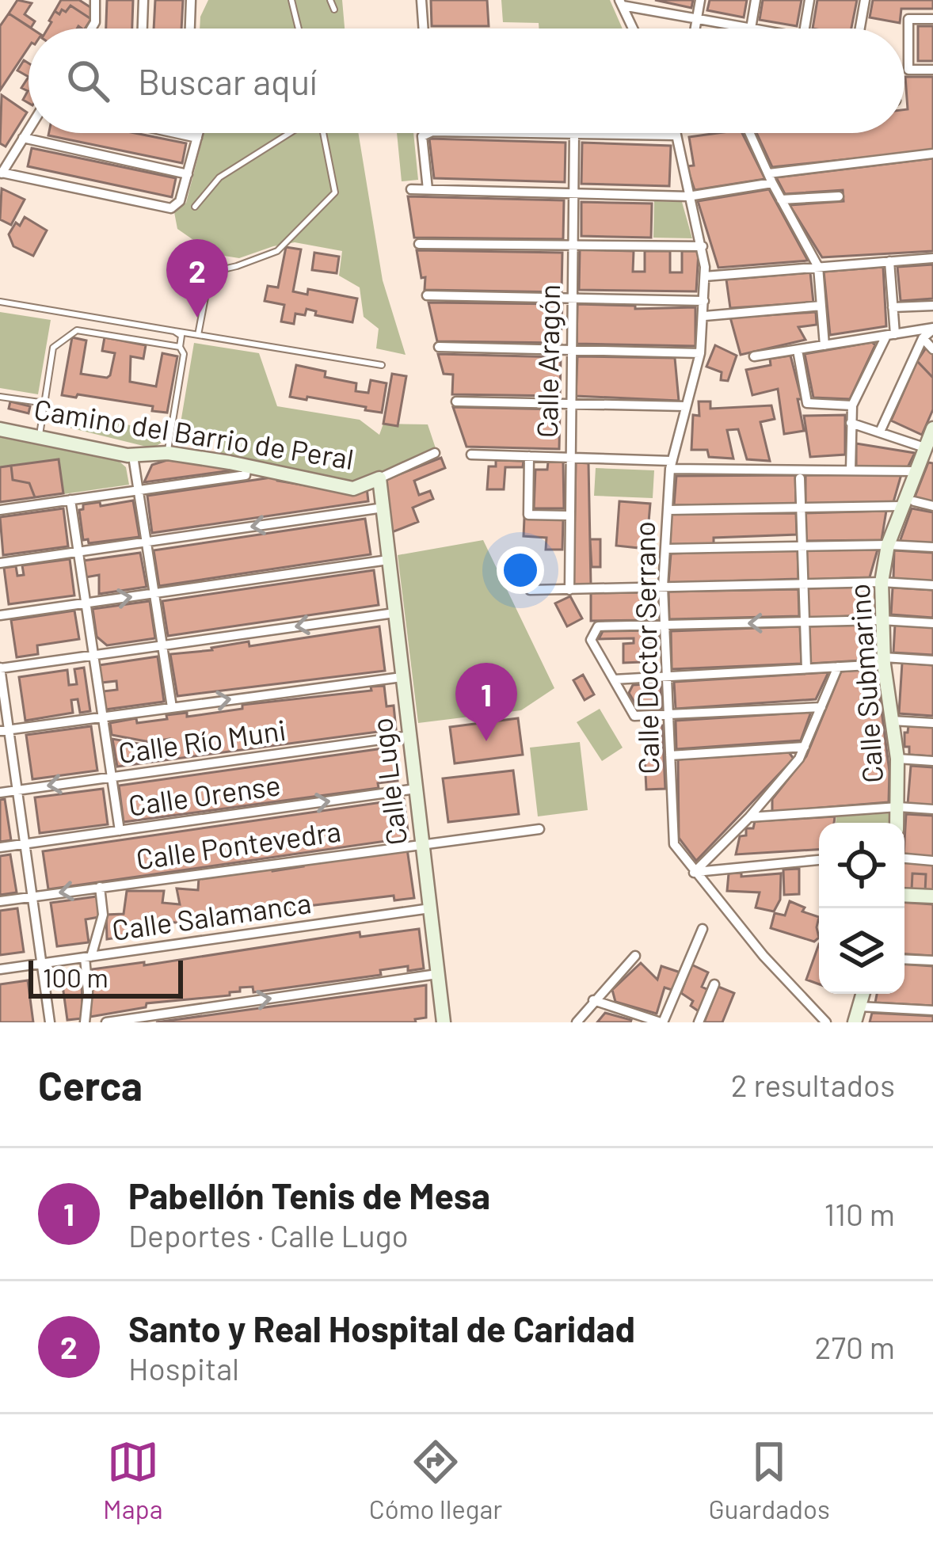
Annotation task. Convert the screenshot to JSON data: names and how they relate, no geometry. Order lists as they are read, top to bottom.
{
  "streets": {
    "street": [
      "Calle Aragón",
      "Camino del Barrio de Peral",
      "Calle Doctor Serrano",
      "Calle Submarino",
      "Calle Río Muni",
      "Calle Lugo",
      "Calle Orense",
      "Calle Pontevedra",
      "Calle Salamanca"
    ]
  },
  "crossings": [
    ["Camino del Barrio de Peral", "Calle Lugo"],
    ["Calle Río Muni", "Calle Lugo"],
    ["Calle Lugo", "Calle Orense"],
    ["Calle Lugo", "Calle Pontevedra"],
    ["Calle Lugo", "Calle Salamanca"]
  ],
  "one_way": ["Calle Orense"],
  "scale_bar": "100 m",
  "page": {
    "search": "Buscar aquí",
    "pins": ["2", "1"],
    "scale": "100 m",
    "heading": ["Cerca", "2 resultados"],
    "list": [
      {
        "mark": "1",
        "name": "Pabellón Tenis de Mesa",
        "note": "Deportes · Calle Lugo",
        "value": "110 m"
      },
      {
        "mark": "2",
        "name": "Santo y Real Hospital de Caridad",
        "note": "Hospital",
        "value": "270 m"
      }
    ],
    "nav": ["Mapa", "Cómo llegar", "Guardados"]
  }
}
